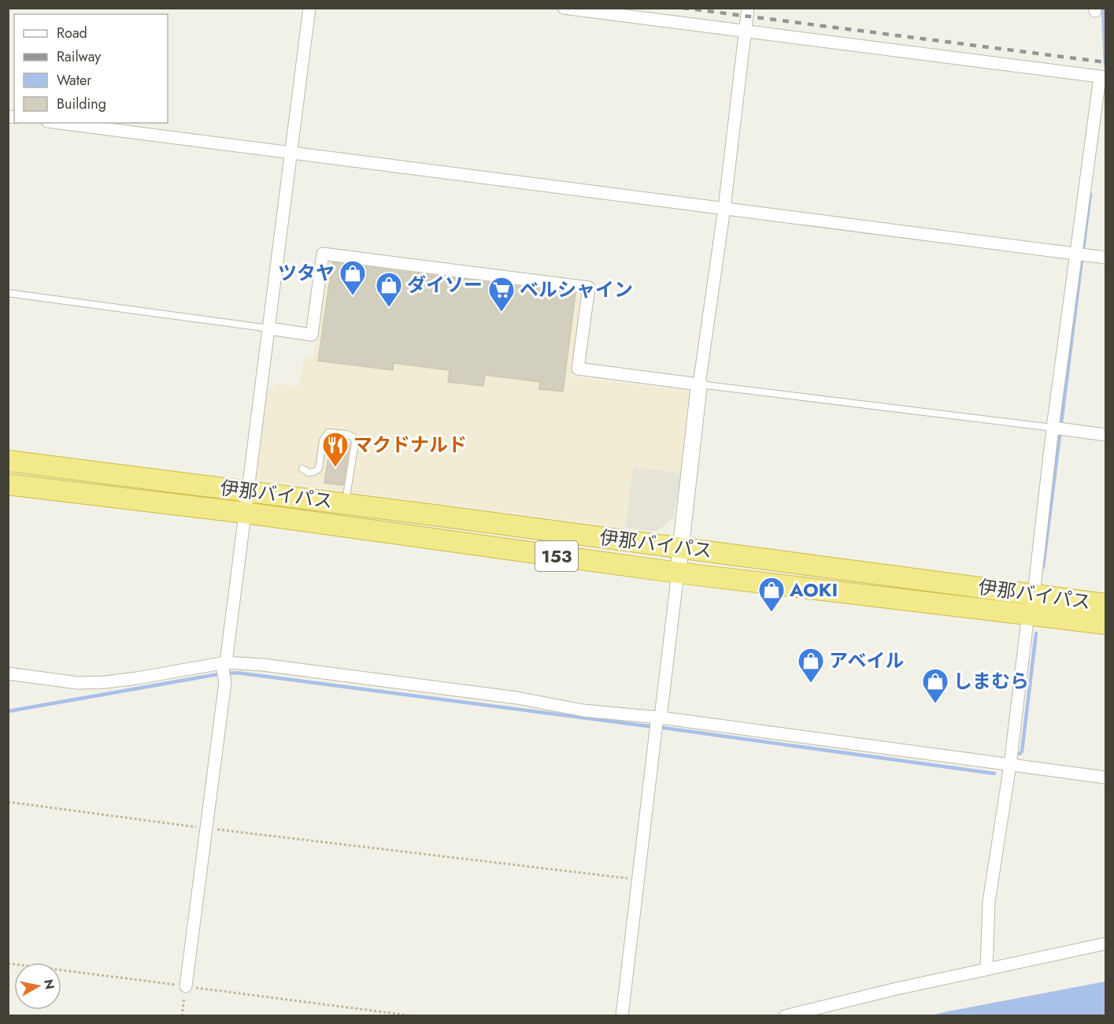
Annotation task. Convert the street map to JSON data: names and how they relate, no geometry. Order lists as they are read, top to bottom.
{
  "streets": {
    "highway": ["伊那バイパス", "153"]
  },
  "places": {
    "shop": [
      "ツタヤ",
      "ダイソー",
      "AOKI",
      "アベイル",
      "しまむら"
    ],
    "supermarket": ["ベルシャイン"],
    "restaurant": ["マクドナルド"]
  },
  "legend": [
    "Road",
    "Railway",
    "Water",
    "Building"
  ],
  "north": "right"
}
